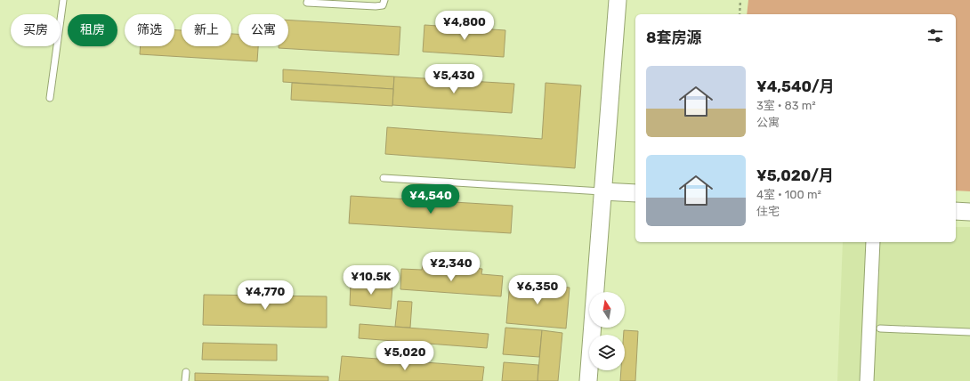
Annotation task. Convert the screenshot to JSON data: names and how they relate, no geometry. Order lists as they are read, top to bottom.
{
  "north": "top",
  "page": {
    "price": [
      "¥4,800",
      "¥5,430",
      "¥4,540",
      "¥2,340",
      "¥10.5K",
      "¥6,350",
      "¥4,770",
      "¥5,020"
    ],
    "chip": [
      "买房",
      "租房",
      "筛选",
      "新上",
      "公寓"
    ],
    "heading": "8套房源",
    "list": [
      {
        "name": "¥4,540/月",
        "note": "3室 · 83 m² · 公寓"
      },
      {
        "name": "¥5,020/月",
        "note": "4室 · 100 m² · 住宅"
      }
    ]
  }
}
